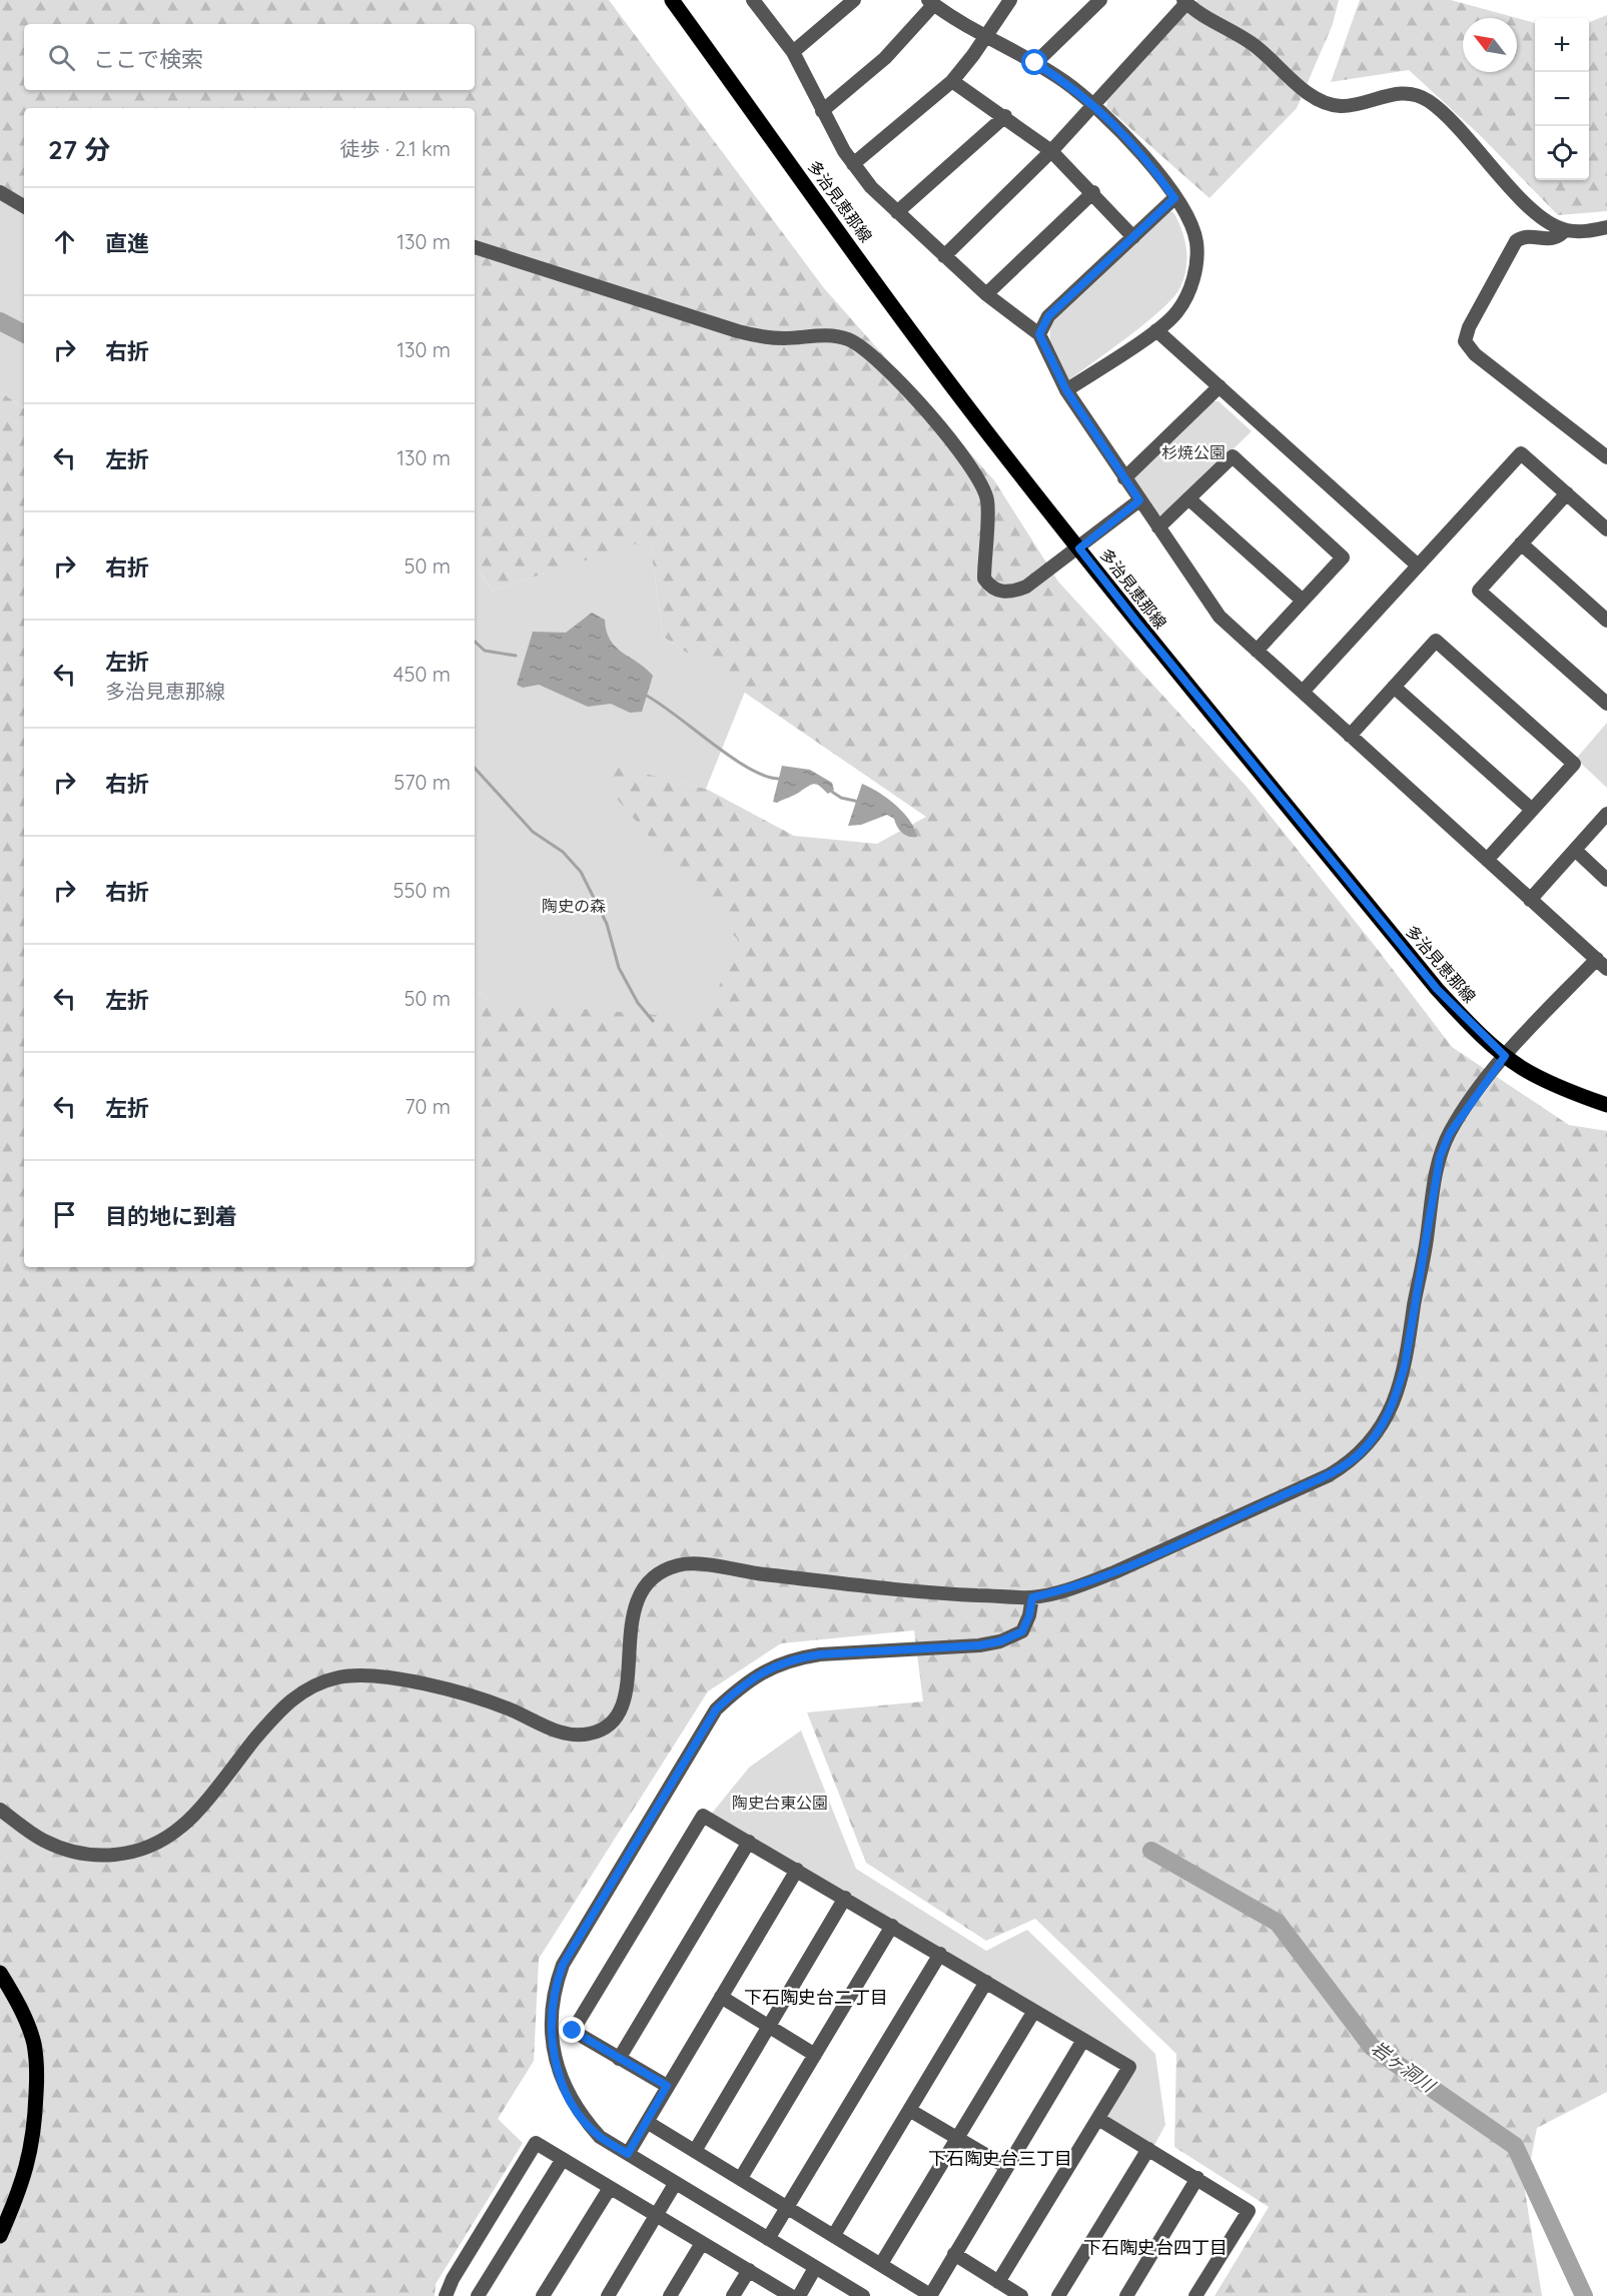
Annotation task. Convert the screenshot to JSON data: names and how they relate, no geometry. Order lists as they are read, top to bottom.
{
  "streets": {
    "main road": ["多治見恵那線"]
  },
  "districts": ["下石陶史台二丁目", "下石陶史台三丁目", "下石陶史台四丁目"],
  "water": ["岩ヶ洞川"],
  "parks": ["杉焼公園", "陶史の森", "陶史台東公園"],
  "north": "top left",
  "page": {
    "map_buttons": ["+", "−"],
    "search": "ここで検索",
    "heading": ["27 分", "徒歩 · 2.1 km"],
    "list": [
      ["直進", "130 m"],
      ["右折", "130 m"],
      ["左折", "130 m"],
      ["右折", "50 m"],
      ["左折", "多治見恵那線", "450 m"],
      ["右折", "570 m"],
      ["右折", "550 m"],
      ["左折", "50 m"],
      ["左折", "70 m"],
      "目的地に到着"
    ]
  }
}
